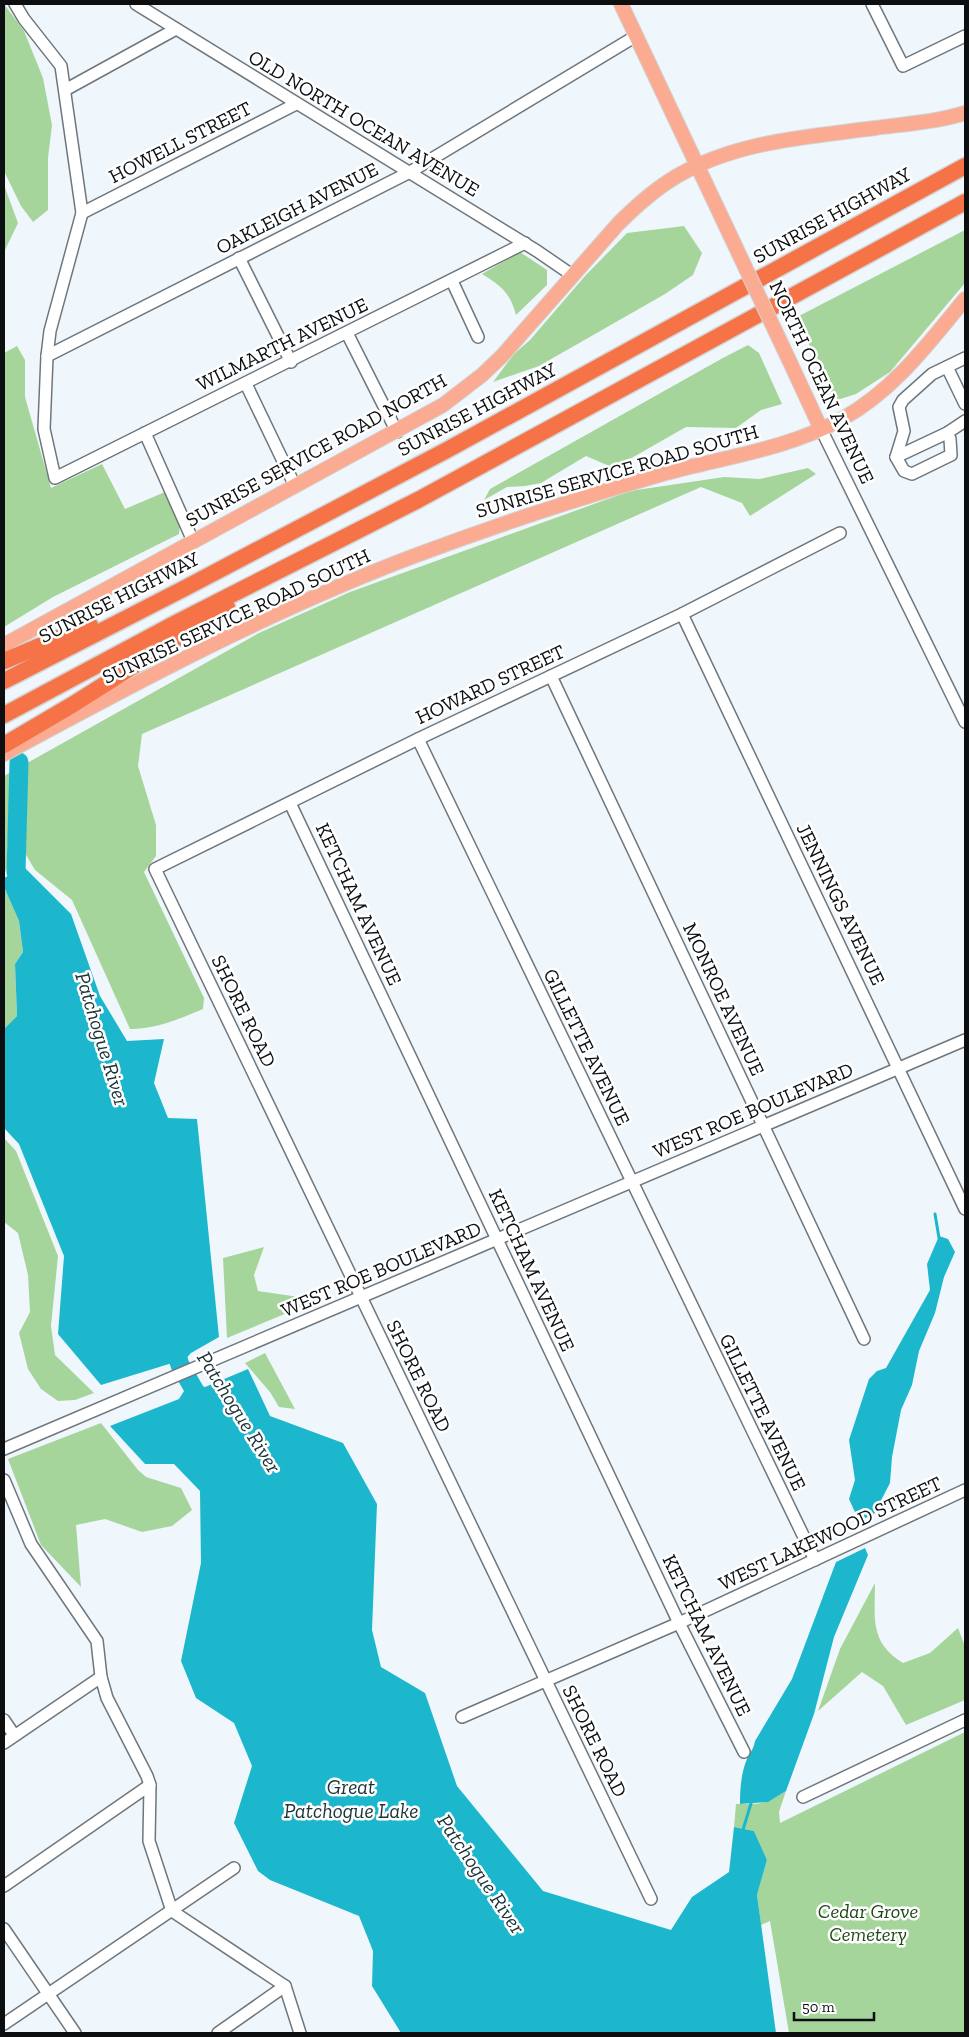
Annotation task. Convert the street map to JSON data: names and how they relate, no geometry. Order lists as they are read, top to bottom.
{
  "streets": {
    "highway": ["SUNRISE HIGHWAY"],
    "main road": ["NORTH OCEAN AVENUE", "SUNRISE SERVICE ROAD NORTH", "SUNRISE SERVICE ROAD SOUTH"],
    "street": [
      "OLD NORTH OCEAN AVENUE",
      "HOWELL STREET",
      "OAKLEIGH AVENUE",
      "WILMARTH AVENUE",
      "HOWARD STREET",
      "KETCHAM AVENUE",
      "JENNINGS AVENUE",
      "MONROE AVENUE",
      "SHORE ROAD",
      "GILLETTE AVENUE",
      "WEST ROE BOULEVARD",
      "WEST LAKEWOOD STREET"
    ]
  },
  "crossings": [
    ["OLD NORTH OCEAN AVENUE", "HOWELL STREET"],
    ["OLD NORTH OCEAN AVENUE", "OAKLEIGH AVENUE"],
    ["OLD NORTH OCEAN AVENUE", "WILMARTH AVENUE"],
    ["OLD NORTH OCEAN AVENUE", "SUNRISE SERVICE ROAD NORTH"],
    ["OAKLEIGH AVENUE", "WILMARTH AVENUE"],
    ["OAKLEIGH AVENUE", "NORTH OCEAN AVENUE"],
    ["NORTH OCEAN AVENUE", "SUNRISE SERVICE ROAD NORTH"],
    ["NORTH OCEAN AVENUE", "SUNRISE SERVICE ROAD SOUTH"],
    ["HOWARD STREET", "KETCHAM AVENUE"],
    ["HOWARD STREET", "JENNINGS AVENUE"],
    ["HOWARD STREET", "MONROE AVENUE"],
    ["HOWARD STREET", "SHORE ROAD"],
    ["HOWARD STREET", "GILLETTE AVENUE"],
    ["KETCHAM AVENUE", "WEST ROE BOULEVARD"],
    ["KETCHAM AVENUE", "WEST LAKEWOOD STREET"],
    ["JENNINGS AVENUE", "WEST ROE BOULEVARD"],
    ["MONROE AVENUE", "WEST ROE BOULEVARD"],
    ["SHORE ROAD", "WEST ROE BOULEVARD"],
    ["SHORE ROAD", "WEST LAKEWOOD STREET"],
    ["GILLETTE AVENUE", "WEST ROE BOULEVARD"],
    ["GILLETTE AVENUE", "WEST LAKEWOOD STREET"]
  ],
  "water": ["Patchogue River", "Great Patchogue Lake"],
  "parks": ["Cedar Grove Cemetery"],
  "scale_bar": "50 m"
}
